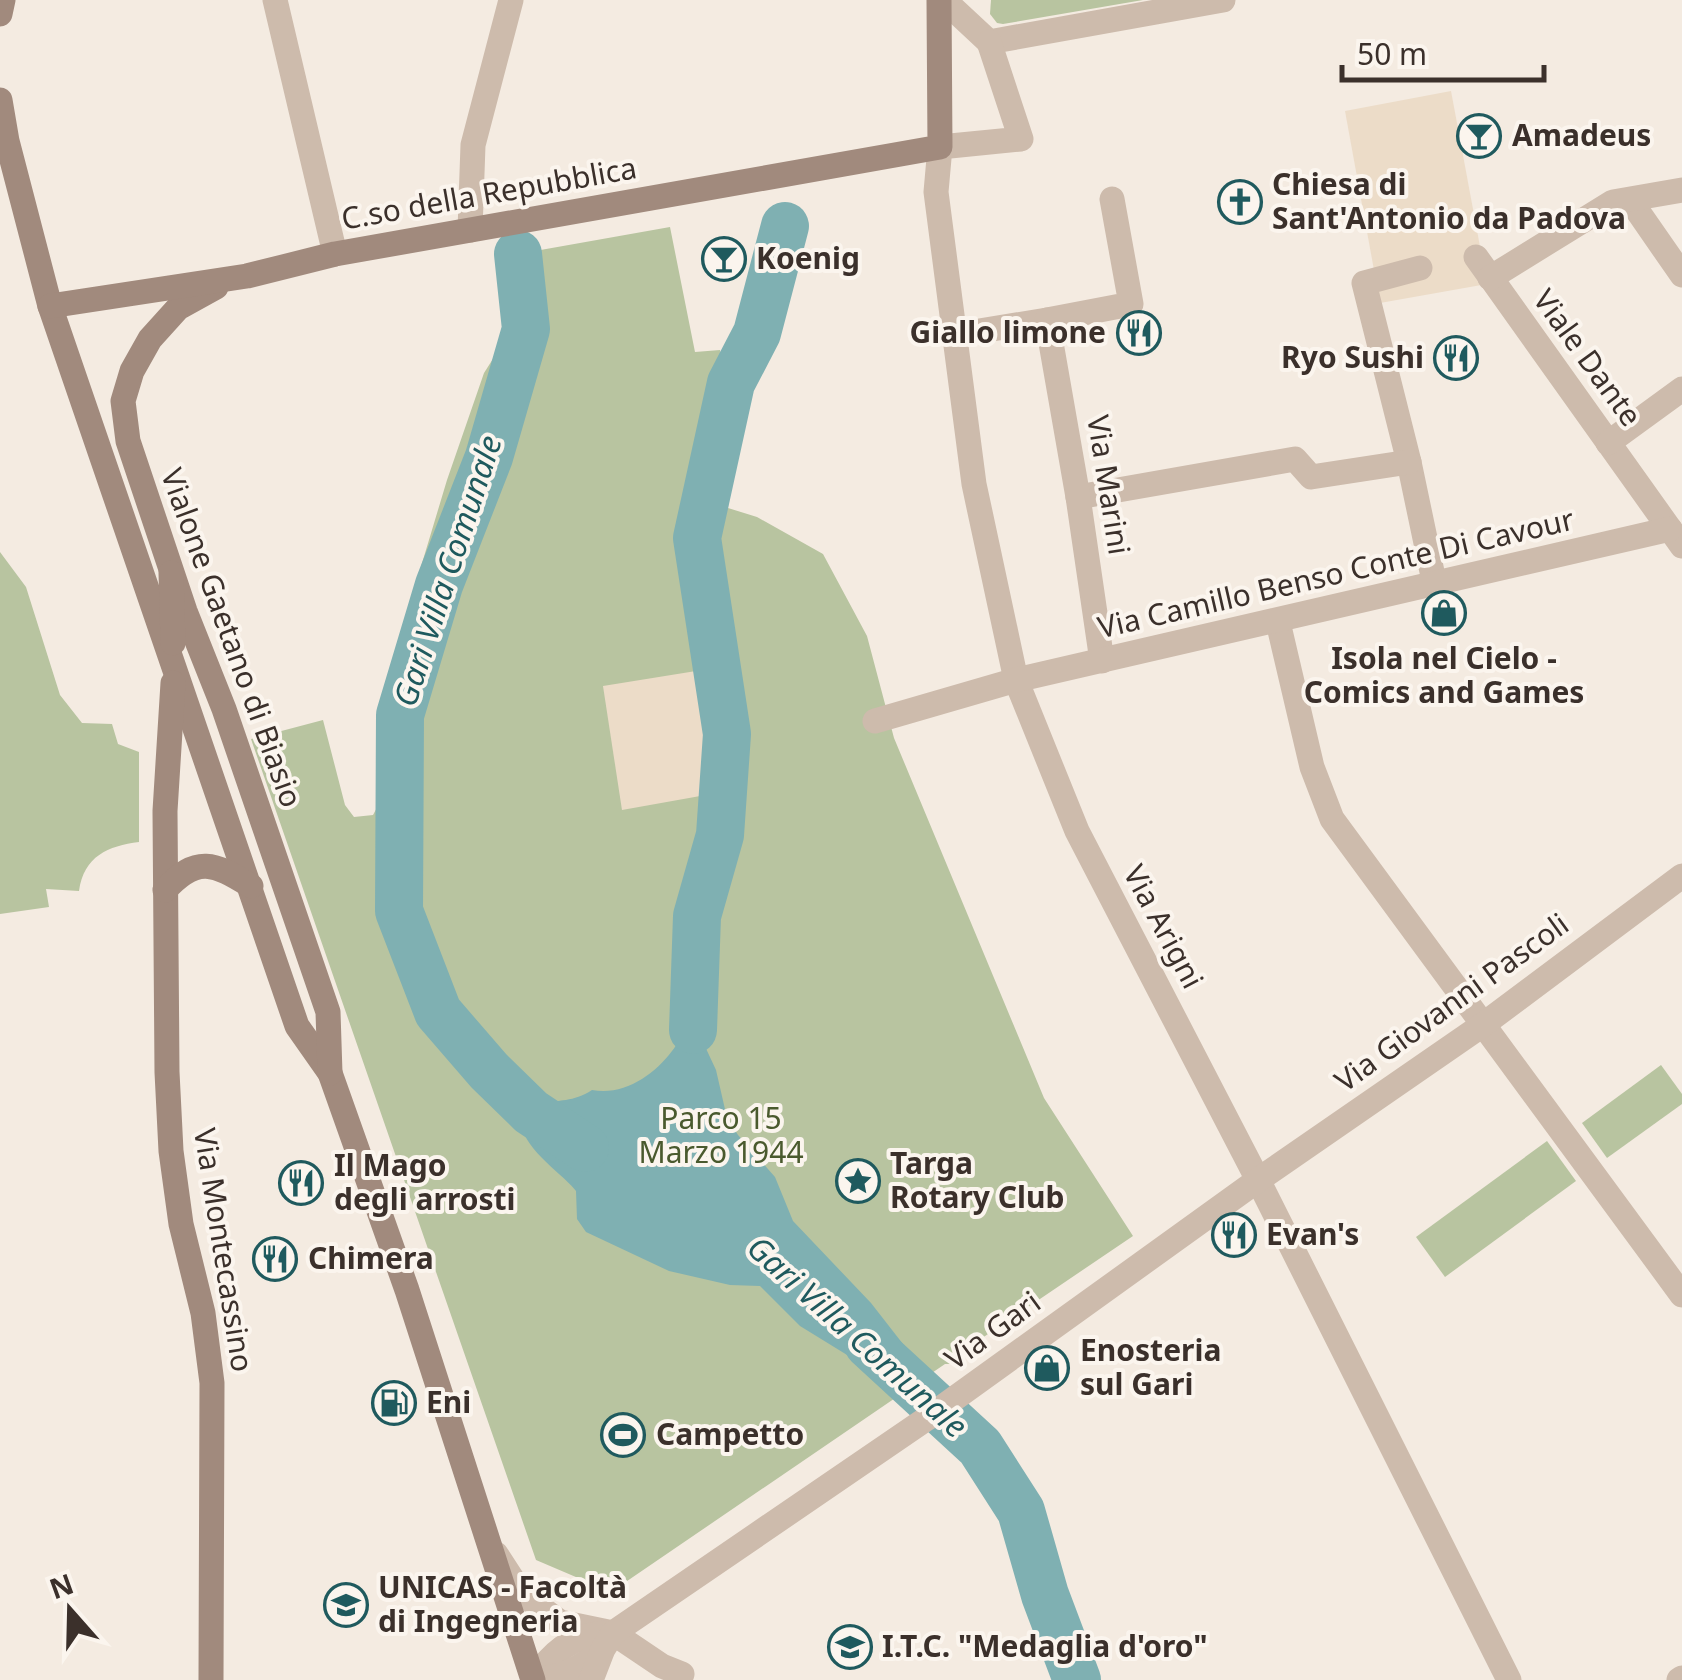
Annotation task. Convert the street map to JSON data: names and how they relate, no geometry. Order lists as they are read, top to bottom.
{
  "streets": {
    "street": [
      "C.so della Repubblica",
      "Viale Dante",
      "Via Marini",
      "Via Camillo Benso Conte Di Cavour",
      "Vialone Gaetano di Biasio",
      "Via Arigni",
      "Via Giovanni Pascoli",
      "Via Montecassino",
      "Via Gari"
    ]
  },
  "crossings": [
    ["C.so della Repubblica", "Vialone Gaetano di Biasio"],
    ["C.so della Repubblica", "Via Arigni"],
    ["Viale Dante", "Via Camillo Benso Conte Di Cavour"],
    ["Via Marini", "Via Camillo Benso Conte Di Cavour"],
    ["Via Camillo Benso Conte Di Cavour", "Via Arigni"],
    ["Vialone Gaetano di Biasio", "Via Montecassino"],
    ["Vialone Gaetano di Biasio", "Via Gari"],
    ["Via Arigni", "Via Giovanni Pascoli"],
    ["Via Arigni", "Via Gari"],
    ["Via Giovanni Pascoli", "Via Gari"]
  ],
  "water": ["Gari Villa Comunale"],
  "parks": ["Parco 15 Marzo 1944"],
  "places": {
    "bar": ["Amadeus", "Koenig"],
    "church": ["Chiesa di Sant'Antonio da Padova"],
    "restaurant": [
      "Giallo limone",
      "Ryo Sushi",
      "Il Mago degli arrosti",
      "Evan's",
      "Chimera"
    ],
    "shop": ["Isola nel Cielo - Comics and Games", "Enosteria sul Gari"],
    "place": ["Targa Rotary Club"],
    "fuel station": ["Eni"],
    "sports": ["Campetto"],
    "school or university": ["UNICAS - Facoltà di Ingegneria", "I.T.C. \"Medaglia d'oro\""]
  },
  "scale_bar": "50 m",
  "north": "top"
}
